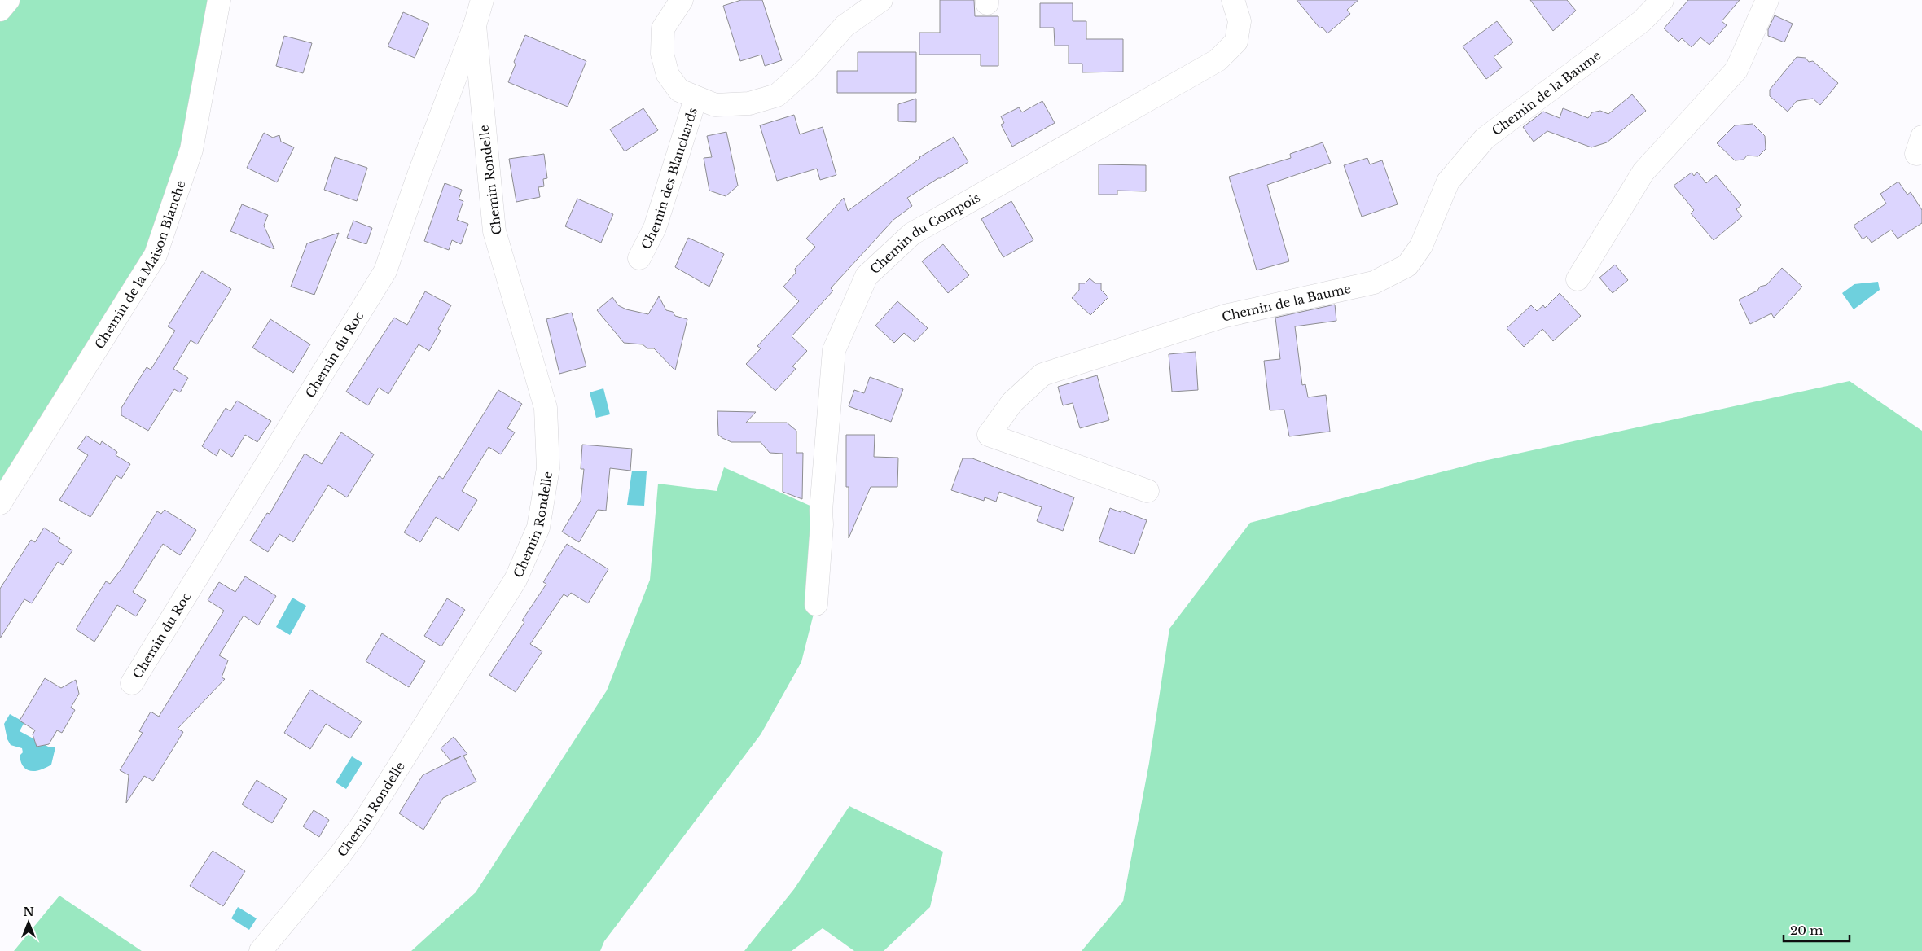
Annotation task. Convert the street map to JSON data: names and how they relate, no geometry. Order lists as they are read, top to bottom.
{
  "streets": {
    "street": [
      "Chemin de la Baume",
      "Chemin des Blanchards",
      "Chemin Rondelle",
      "Chemin du Compois",
      "Chemin de la Maison Blanche",
      "Chemin du Roc"
    ]
  },
  "crossings": [
    ["Chemin Rondelle", "Chemin du Roc"]
  ],
  "scale_bar": "20 m",
  "north": "top"
}
